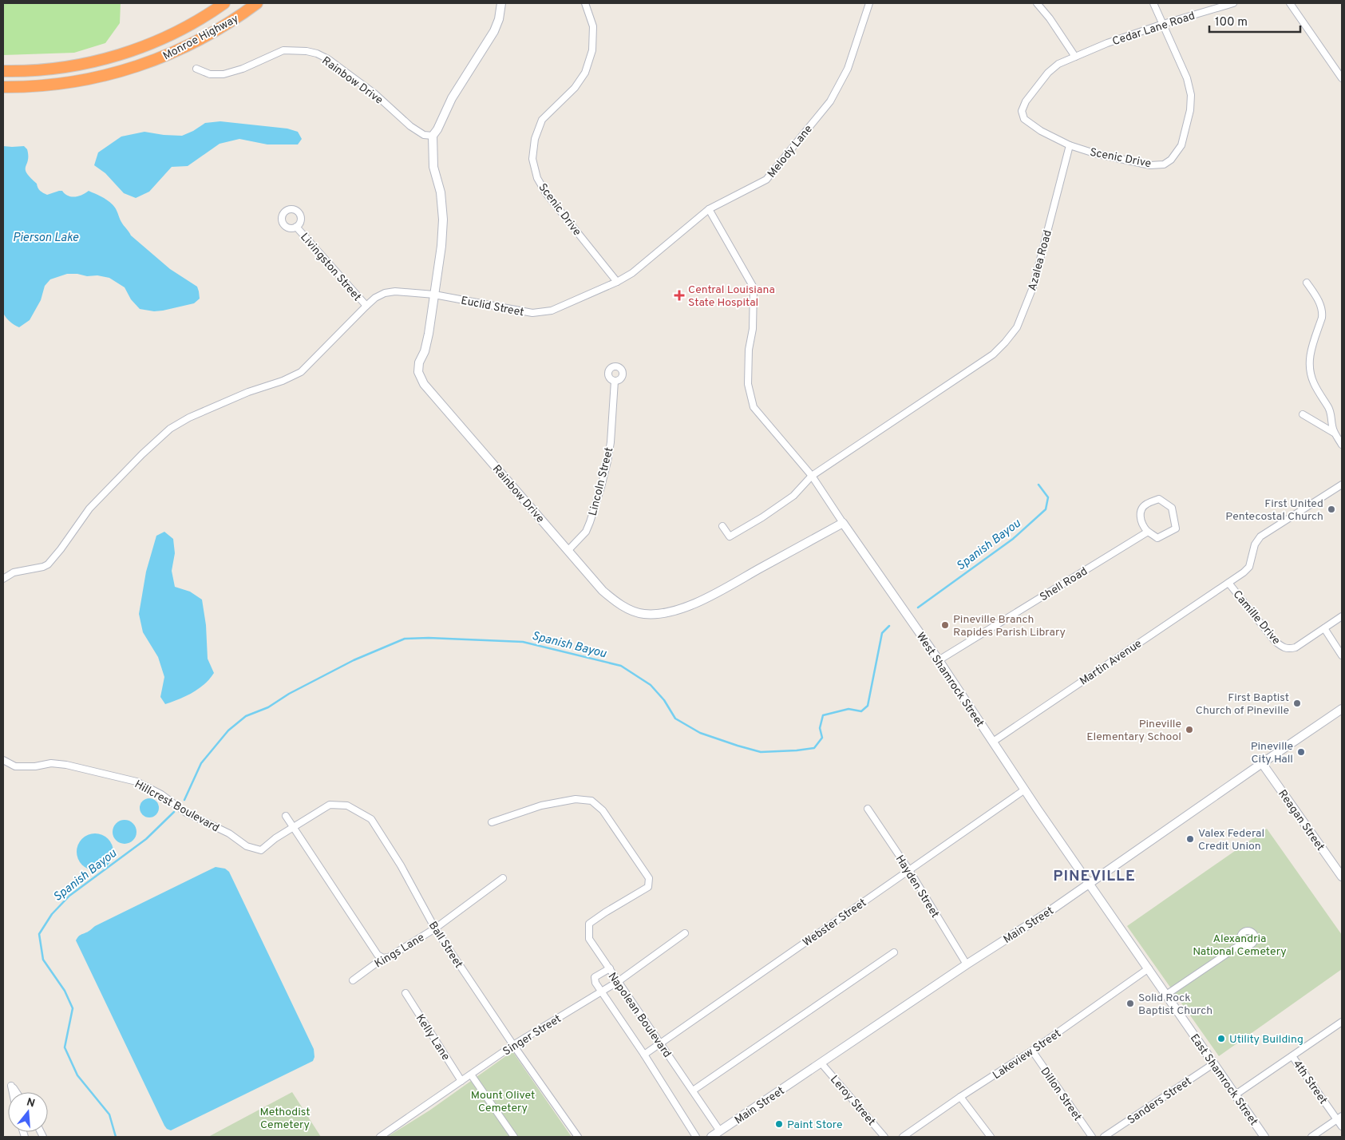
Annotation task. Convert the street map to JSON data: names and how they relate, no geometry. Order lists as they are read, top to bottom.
{
  "streets": {
    "highway": ["Monroe Highway"],
    "street": [
      "Cedar Lane Road",
      "Rainbow Drive",
      "Melody Lane",
      "Scenic Drive",
      "Azalea Road",
      "Livingston Street",
      "Euclid Street",
      "Lincoln Street",
      "Shell Road",
      "Camille Drive",
      "Martin Avenue",
      "West Shamrock Street",
      "Hillcrest Boulevard",
      "Reagan Street",
      "Hayden Street",
      "Webster Street",
      "Main Street",
      "Ball Street",
      "Kings Lane",
      "Napolean Boulevard",
      "Singer Street",
      "Kelly Lane",
      "Lakeview Street",
      "East Shamrock Street",
      "4th Street",
      "Dillon Street",
      "Leroy Street",
      "Sanders Street"
    ]
  },
  "crossings": [
    ["Cedar Lane Road", "Scenic Drive"],
    ["Rainbow Drive", "Euclid Street"],
    ["Rainbow Drive", "Lincoln Street"],
    ["Rainbow Drive", "West Shamrock Street"],
    ["Melody Lane", "Scenic Drive"],
    ["Melody Lane", "Euclid Street"],
    ["Melody Lane", "West Shamrock Street"],
    ["Scenic Drive", "Azalea Road"],
    ["Scenic Drive", "Euclid Street"],
    ["Azalea Road", "West Shamrock Street"],
    ["Livingston Street", "Euclid Street"],
    ["Shell Road", "West Shamrock Street"],
    ["Camille Drive", "Martin Avenue"],
    ["Martin Avenue", "West Shamrock Street"],
    ["West Shamrock Street", "Webster Street"],
    ["West Shamrock Street", "Main Street"],
    ["West Shamrock Street", "East Shamrock Street"],
    ["Hillcrest Boulevard", "Ball Street"],
    ["Reagan Street", "Main Street"],
    ["Hayden Street", "Webster Street"],
    ["Hayden Street", "Main Street"],
    ["Webster Street", "Napolean Boulevard"],
    ["Main Street", "Napolean Boulevard"],
    ["Main Street", "East Shamrock Street"],
    ["Main Street", "Leroy Street"],
    ["Ball Street", "Kings Lane"],
    ["Ball Street", "Singer Street"],
    ["Napolean Boulevard", "Singer Street"],
    ["Singer Street", "Kelly Lane"],
    ["Lakeview Street", "East Shamrock Street"],
    ["Lakeview Street", "Dillon Street"],
    ["East Shamrock Street", "Sanders Street"]
  ],
  "districts": ["PINEVILLE"],
  "water": ["Pierson Lake", "Spanish Bayou"],
  "parks": ["Alexandria National Cemetery", "Mount Olivet Cemetery", "Methodist Cemetery"],
  "places": {
    "health": ["Central Louisiana State Hospital"],
    "other": [
      "First United Pentecostal Church",
      "Pineville Branch Rapides Parish Library",
      "First Baptist Church of Pineville",
      "Pineville Elementary School",
      "Pineville City Hall",
      "Valex Federal Credit Union",
      "Solid Rock Baptist Church",
      "Utility Building",
      "Paint Store"
    ]
  },
  "scale_bar": "100 m",
  "north": "top"
}
